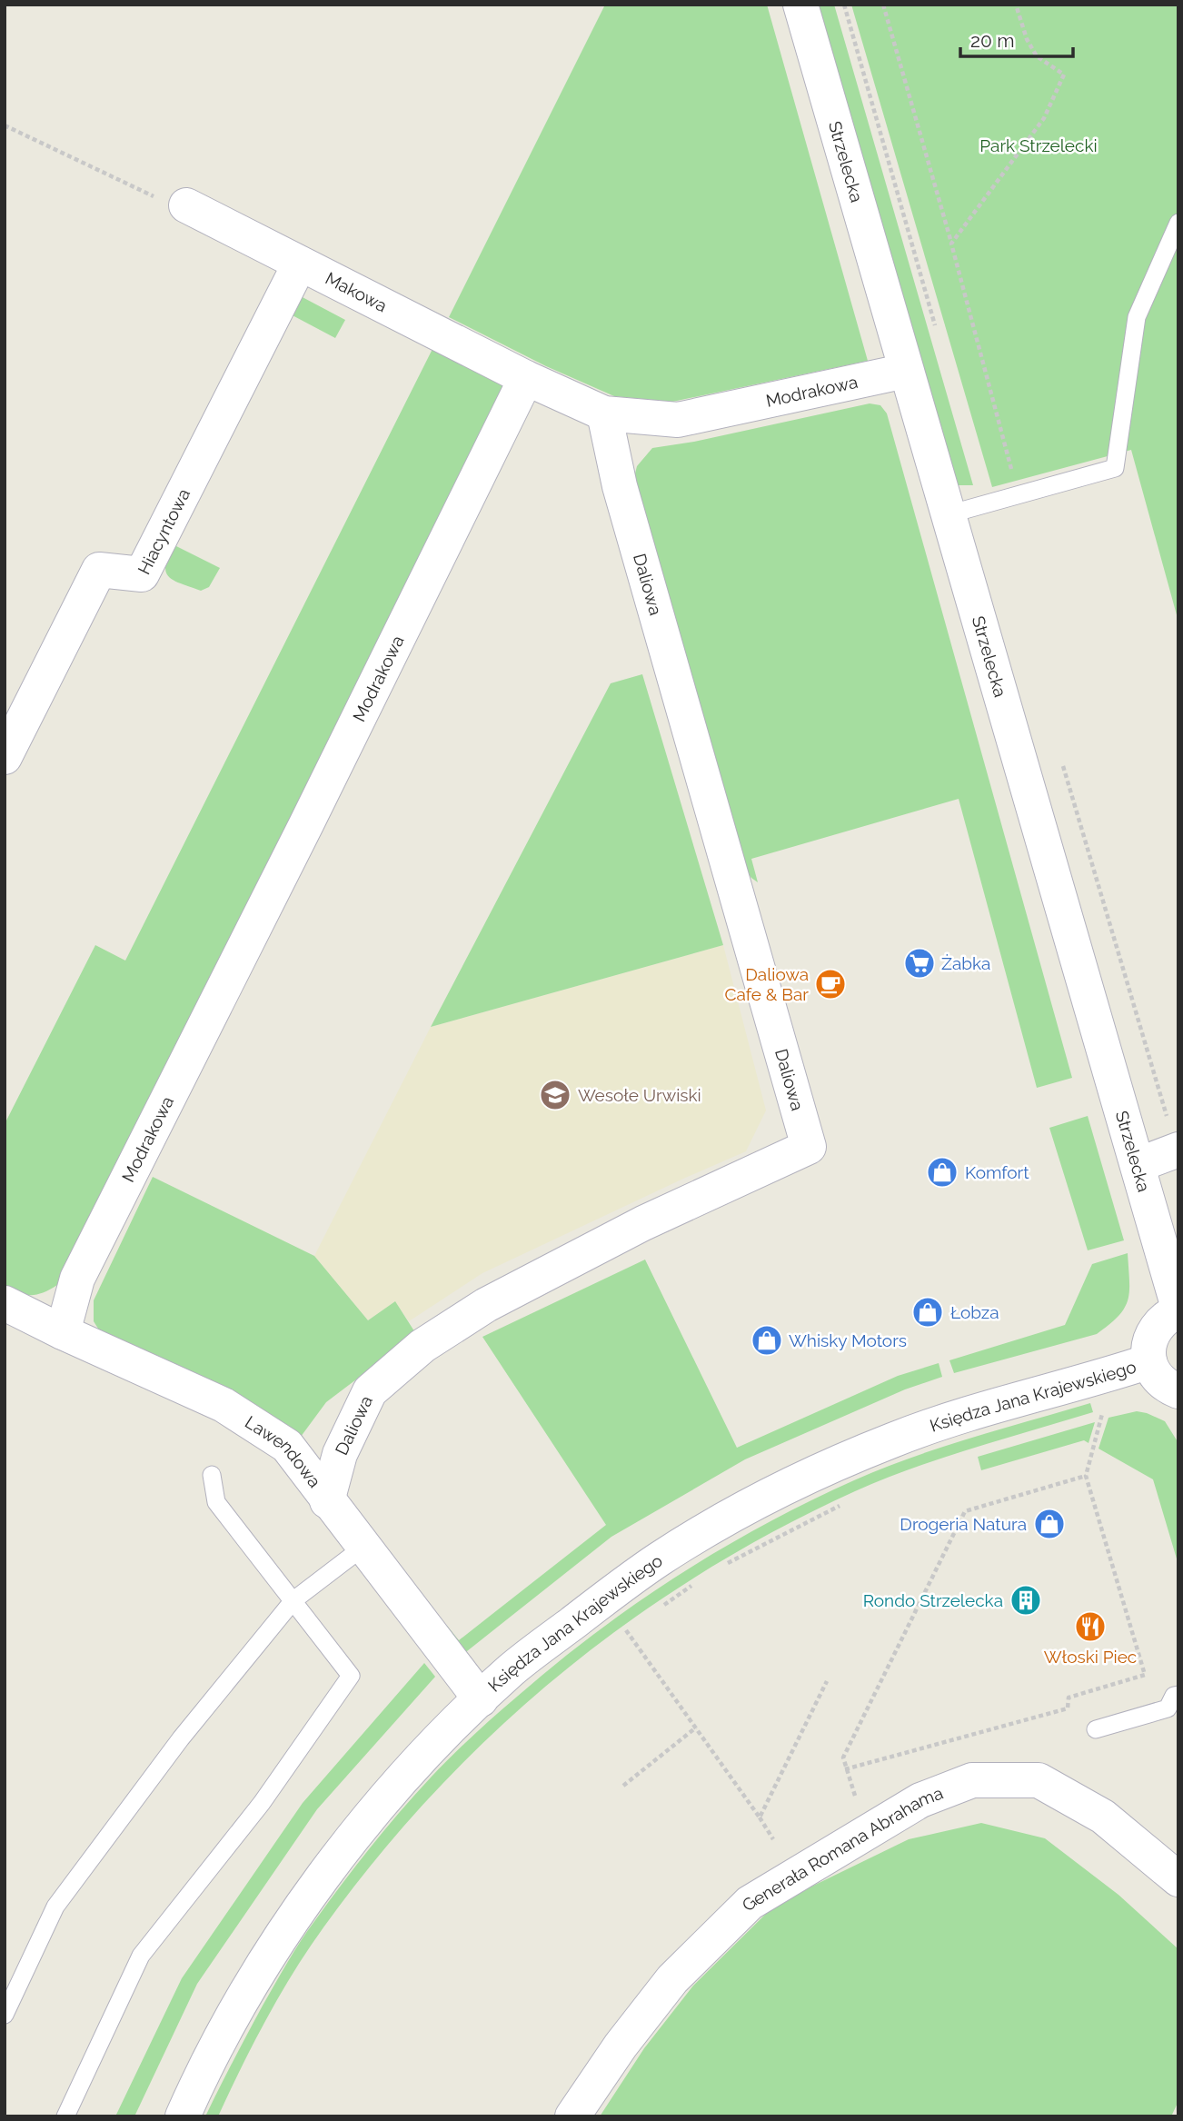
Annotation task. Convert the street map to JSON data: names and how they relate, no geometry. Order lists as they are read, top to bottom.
{
  "streets": {
    "street": [
      "Strzelecka",
      "Makowa",
      "Modrakowa",
      "Hiacyntowa",
      "Daliowa",
      "Księdza Jana Krajewskiego",
      "Lawendowa",
      "Generała Romana Abrahama"
    ]
  },
  "crossings": [
    ["Strzelecka", "Modrakowa"],
    ["Makowa", "Modrakowa"],
    ["Makowa", "Hiacyntowa"],
    ["Modrakowa", "Daliowa"],
    ["Modrakowa", "Lawendowa"],
    ["Daliowa", "Lawendowa"],
    ["Księdza Jana Krajewskiego", "Lawendowa"]
  ],
  "parks": ["Park Strzelecki"],
  "places": {
    "supermarket": ["Żabka"],
    "cafe": ["Daliowa Cafe & Bar"],
    "school or university": ["Wesołe Urwiski"],
    "shop": [
      "Komfort",
      "Łobza",
      "Whisky Motors",
      "Drogeria Natura"
    ],
    "building": ["Rondo Strzelecka"],
    "restaurant": ["Włoski Piec"]
  },
  "scale_bar": "20 m"
}
